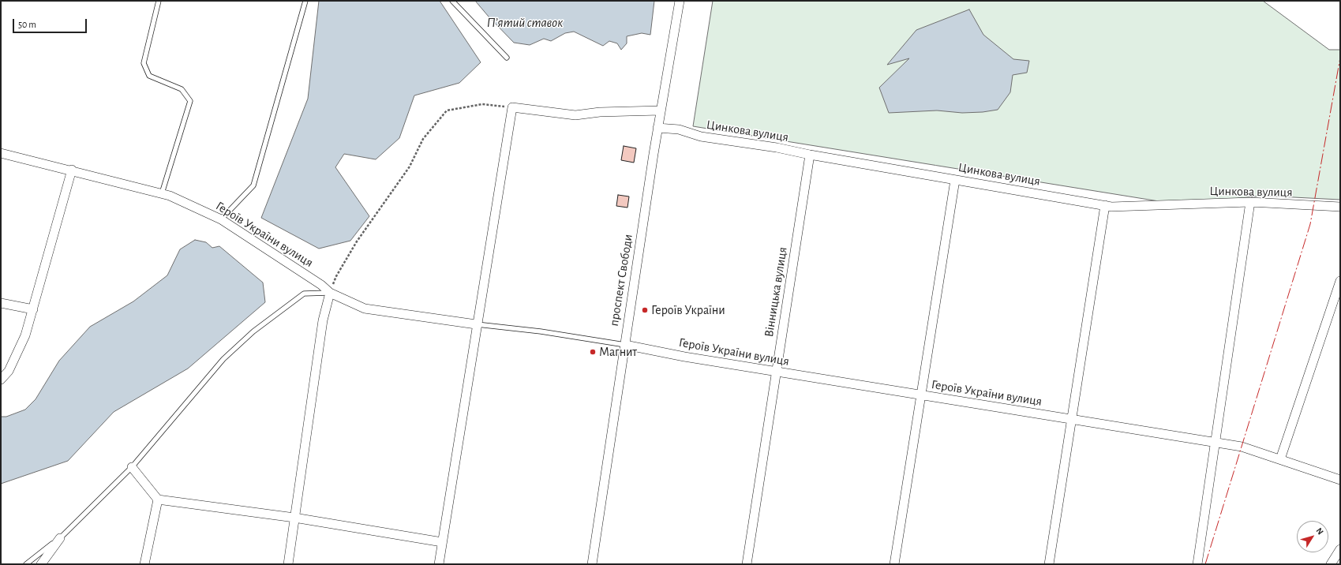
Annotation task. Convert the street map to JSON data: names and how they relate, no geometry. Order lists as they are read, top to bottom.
{
  "streets": {
    "street": [
      "Цинкова вулиця",
      "Героїв України вулиця",
      "проспект Свободи",
      "Вінницька вулиця"
    ]
  },
  "crossings": [
    ["Цинкова вулиця", "проспект Свободи"],
    ["Цинкова вулиця", "Вінницька вулиця"],
    ["Героїв України вулиця", "проспект Свободи"],
    ["Героїв України вулиця", "Вінницька вулиця"]
  ],
  "water": ["П’ятий ставок"],
  "places": ["Героїв України", "Магнит"],
  "scale_bar": "50 m",
  "north": "top right"
}
